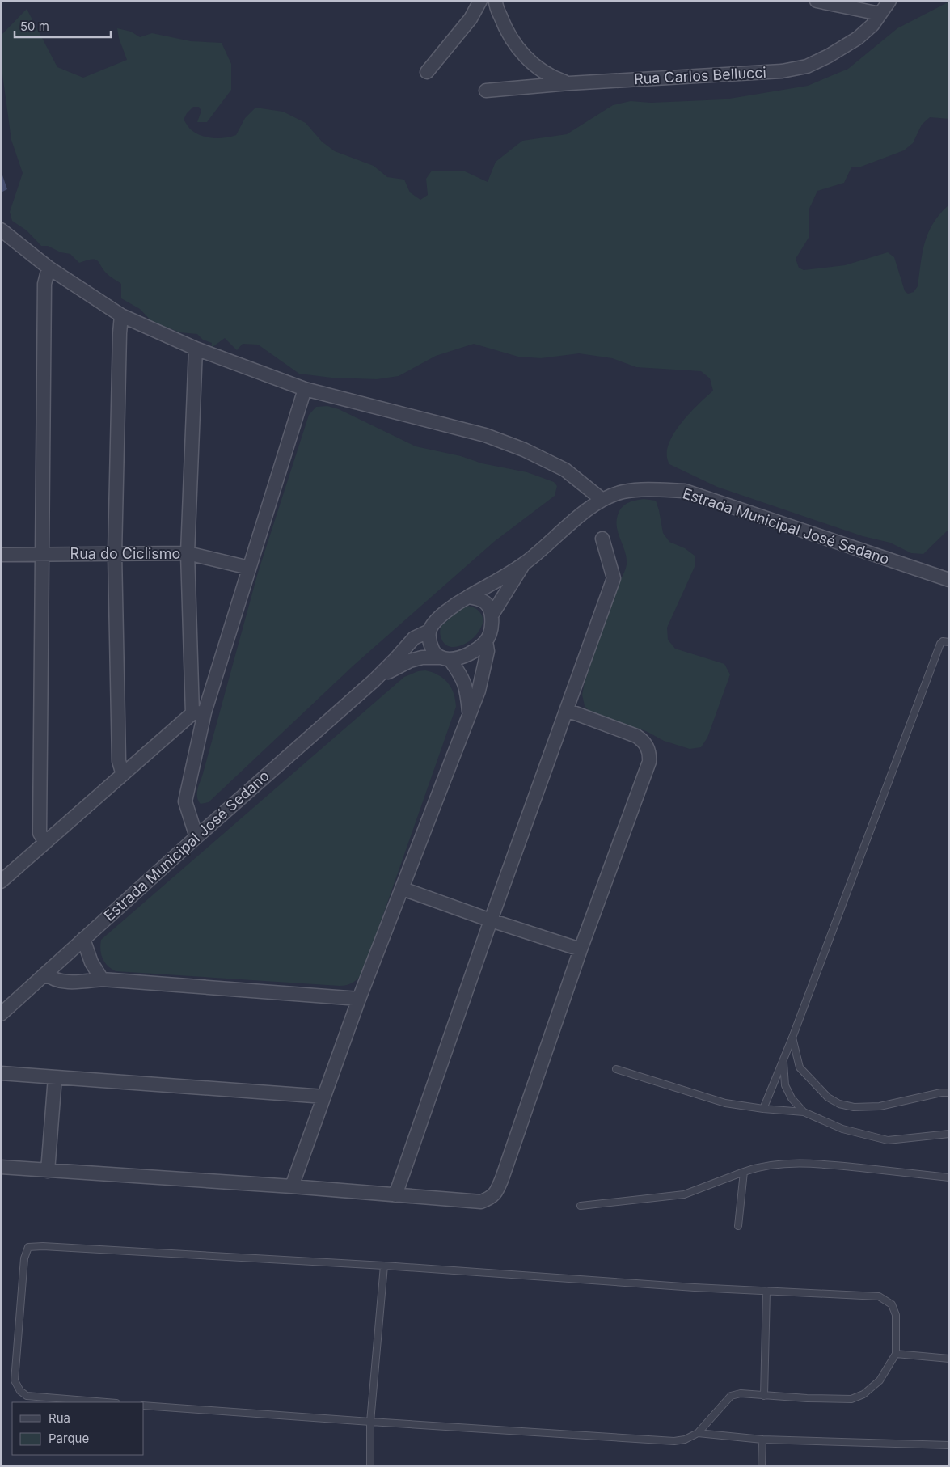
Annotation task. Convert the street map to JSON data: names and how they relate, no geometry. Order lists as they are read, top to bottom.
{
  "streets": {
    "street": ["Rua Carlos Bellucci", "Estrada Municipal José Sedano", "Rua do Ciclismo"]
  },
  "legend": ["Rua", "Parque"],
  "scale_bar": "50 m"
}
